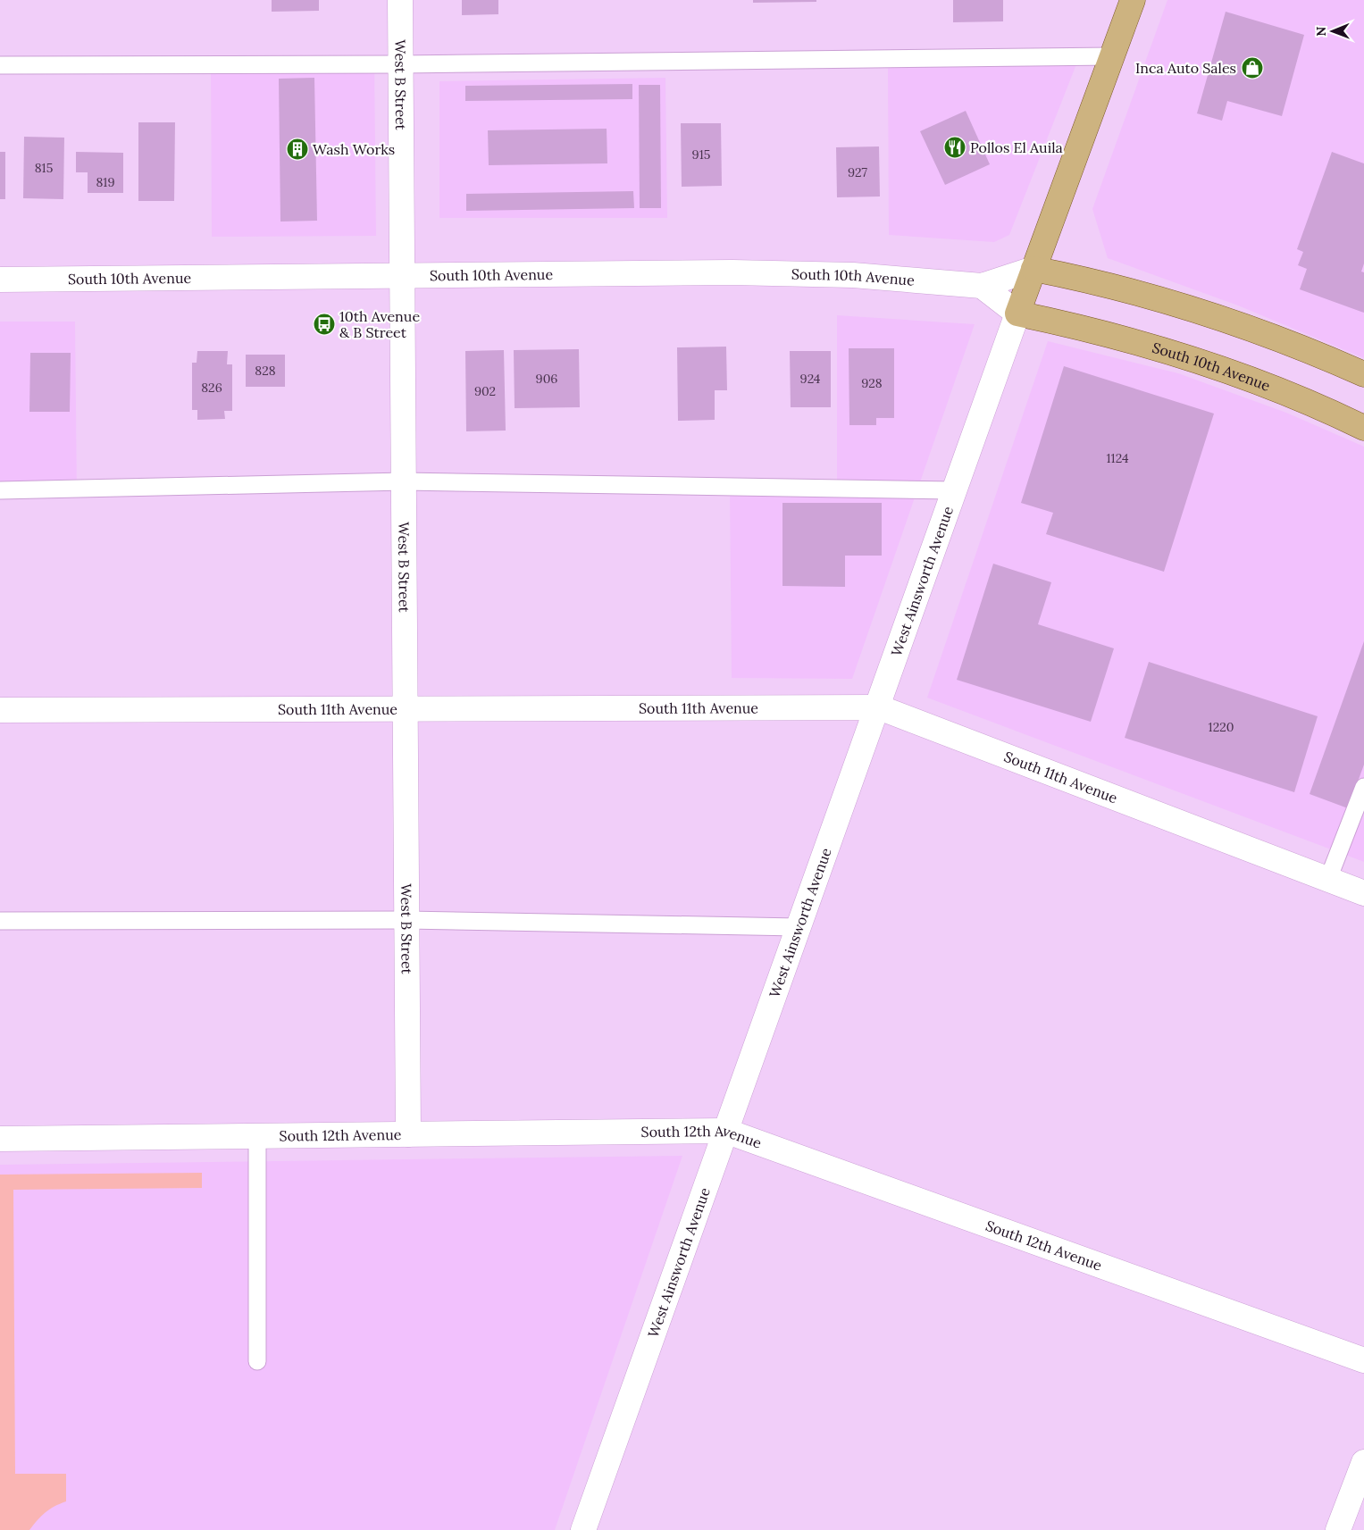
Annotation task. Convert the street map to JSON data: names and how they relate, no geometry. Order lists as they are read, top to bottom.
{
  "streets": {
    "main road": ["South 10th Avenue"],
    "street": [
      "West B Street",
      "West Ainsworth Avenue",
      "South 11th Avenue",
      "South 12th Avenue"
    ]
  },
  "crossings": [
    ["West B Street", "South 10th Avenue"],
    ["West B Street", "South 11th Avenue"],
    ["West B Street", "South 12th Avenue"],
    ["South 10th Avenue", "West Ainsworth Avenue"],
    ["West Ainsworth Avenue", "South 11th Avenue"],
    ["West Ainsworth Avenue", "South 12th Avenue"]
  ],
  "places": {
    "shop": ["Inca Auto Sales"],
    "restaurant": ["Pollos El Auila"],
    "building": ["Wash Works"],
    "bus stop": ["10th Avenue & B Street"]
  },
  "house_numbers": [
    "915",
    "815",
    "927",
    "819",
    "828",
    "906",
    "924",
    "928",
    "826",
    "902",
    "1124",
    "1220"
  ],
  "north": "left"
}
